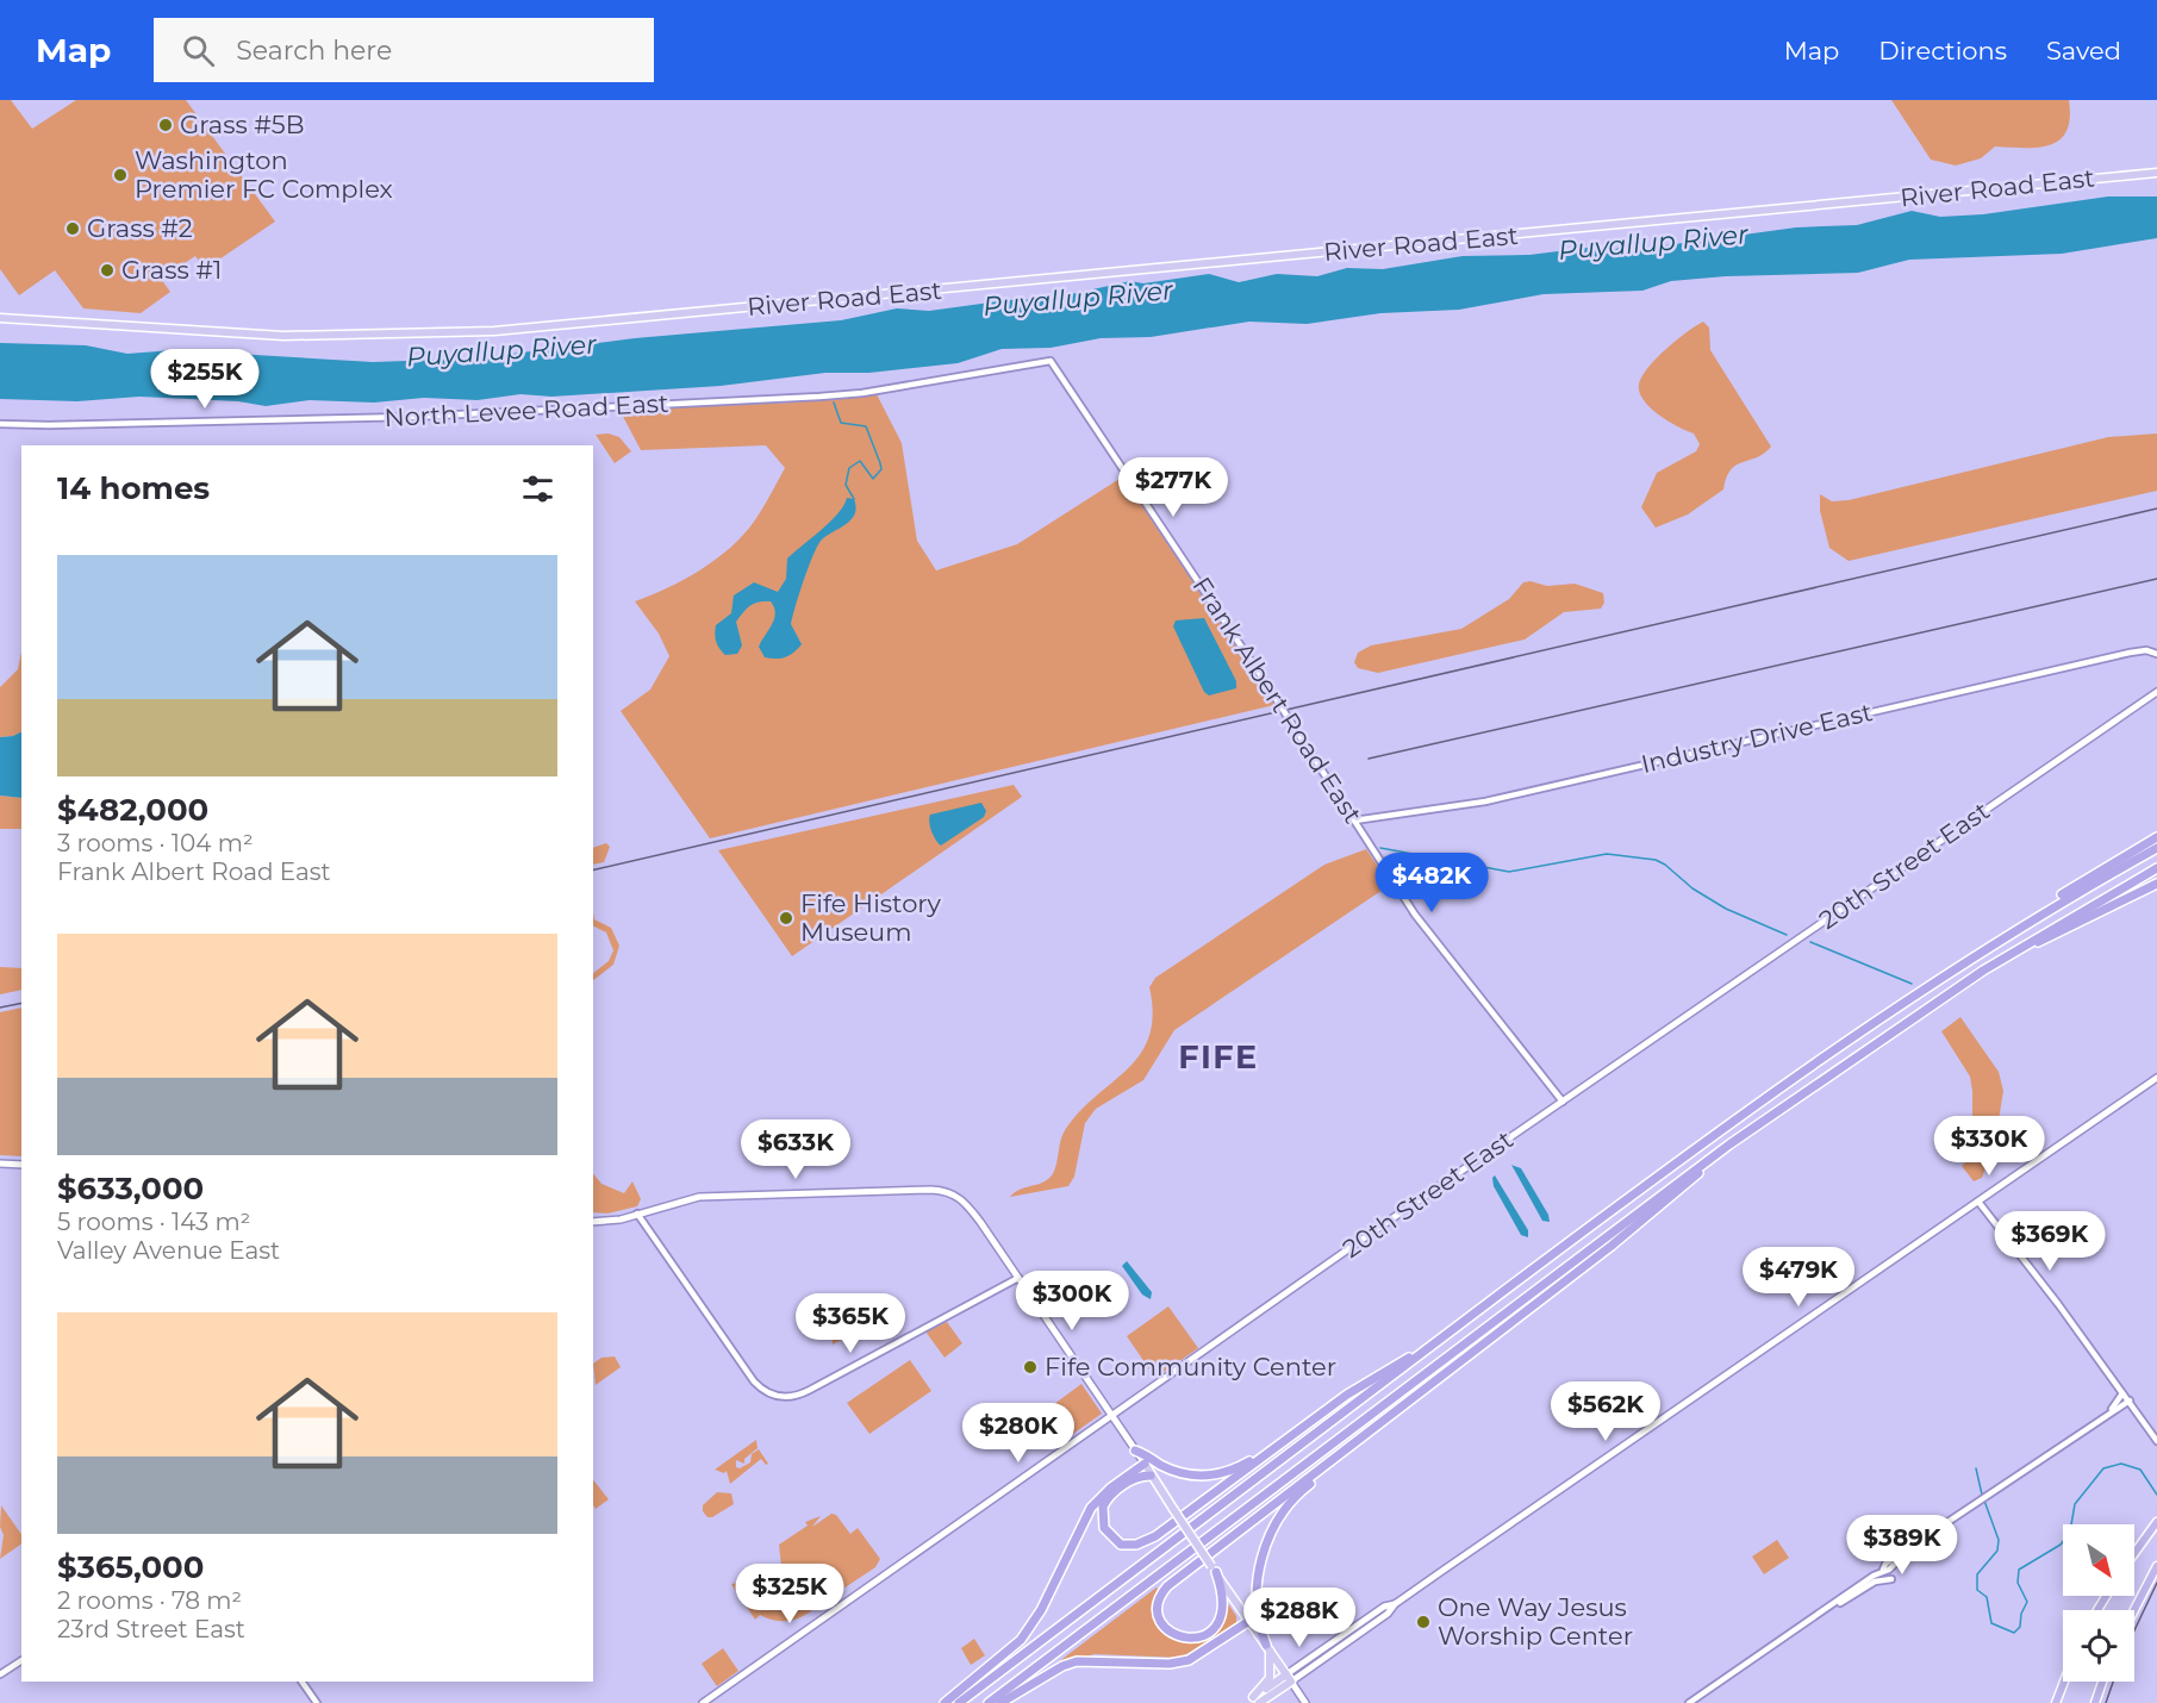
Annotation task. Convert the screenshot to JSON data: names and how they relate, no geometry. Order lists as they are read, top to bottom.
{
  "streets": {
    "main road": ["River Road East", "20th Street East"],
    "street": ["North Levee Road East", "Frank Albert Road East", "Industry Drive East"]
  },
  "crossings": [
    ["North Levee Road East", "Frank Albert Road East"],
    ["Frank Albert Road East", "Industry Drive East"],
    ["Frank Albert Road East", "20th Street East"]
  ],
  "districts": ["FIFE"],
  "water": ["Puyallup River"],
  "places": [
    "Grass #5B",
    "Washington Premier FC Complex",
    "Grass #2",
    "Grass #1",
    "Fife History Museum",
    "Fife Community Center",
    "One Way Jesus Worship Center"
  ],
  "north": "bottom right",
  "page": {
    "header": "Map",
    "search": "Search here",
    "nav": ["Map", "Directions", "Saved"],
    "price": [
      "$255K",
      "$277K",
      "$482K",
      "$330K",
      "$633K",
      "$369K",
      "$479K",
      "$300K",
      "$365K",
      "$562K",
      "$280K",
      "$389K",
      "$325K",
      "$288K"
    ],
    "heading": "14 homes",
    "list": [
      {
        "name": "$482,000",
        "note": "3 rooms · 104 m² · Frank Albert Road East"
      },
      {
        "name": "$633,000",
        "note": "5 rooms · 143 m² · Valley Avenue East"
      },
      {
        "name": "$365,000",
        "note": "2 rooms · 78 m² · 23rd Street East"
      }
    ]
  }
}
